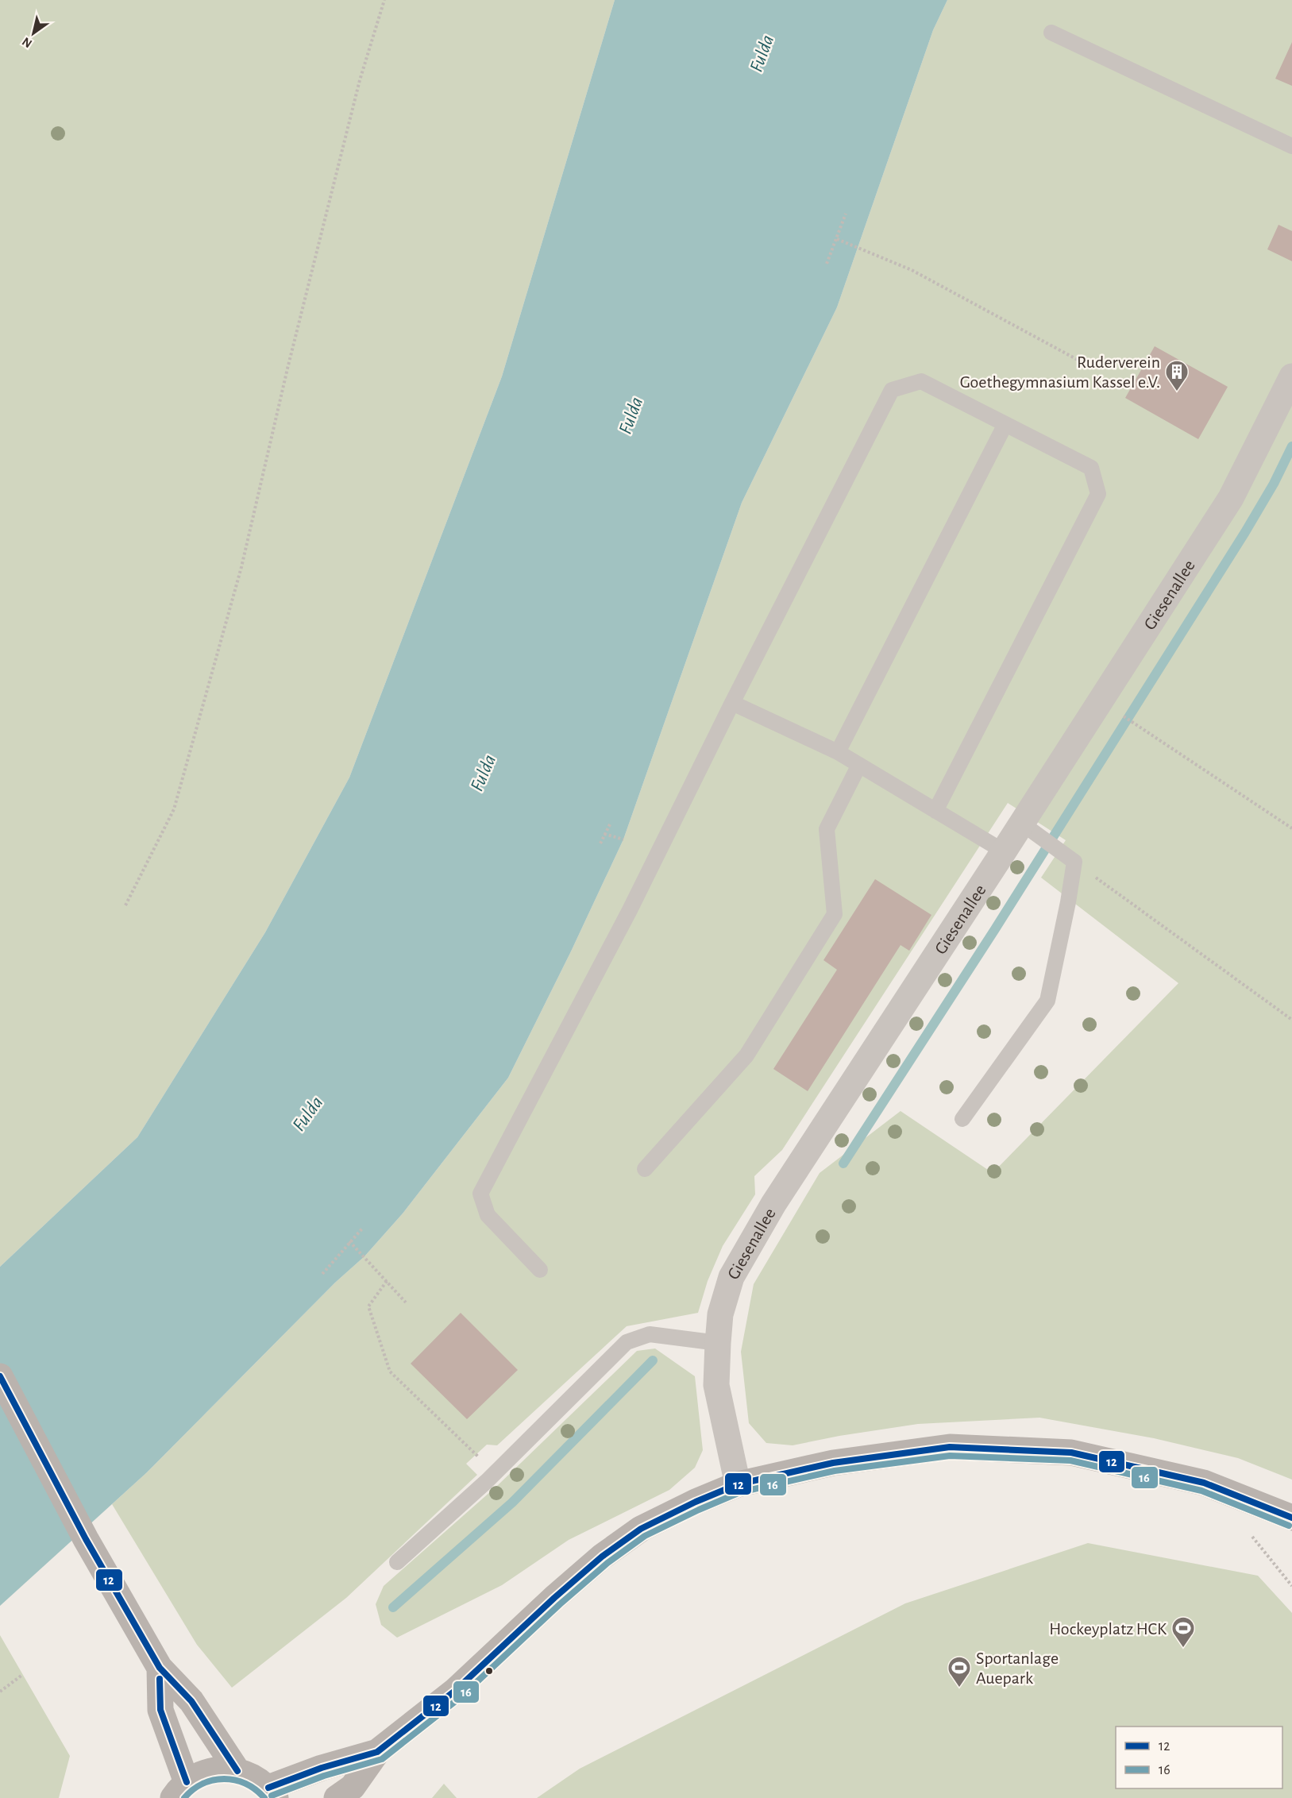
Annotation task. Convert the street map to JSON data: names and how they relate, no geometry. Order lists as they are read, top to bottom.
{
  "streets": {
    "street": ["Giesenallee"]
  },
  "water": ["Fulda"],
  "places": {
    "building": ["Ruderverein Goethegymnasium Kassel e.V."],
    "sports": ["Hockeyplatz HCK", "Sportanlage Auepark"]
  },
  "lines": ["transit line 12", "transit line 16"],
  "legend": ["12", "16"],
  "north": "bottom left"
}
